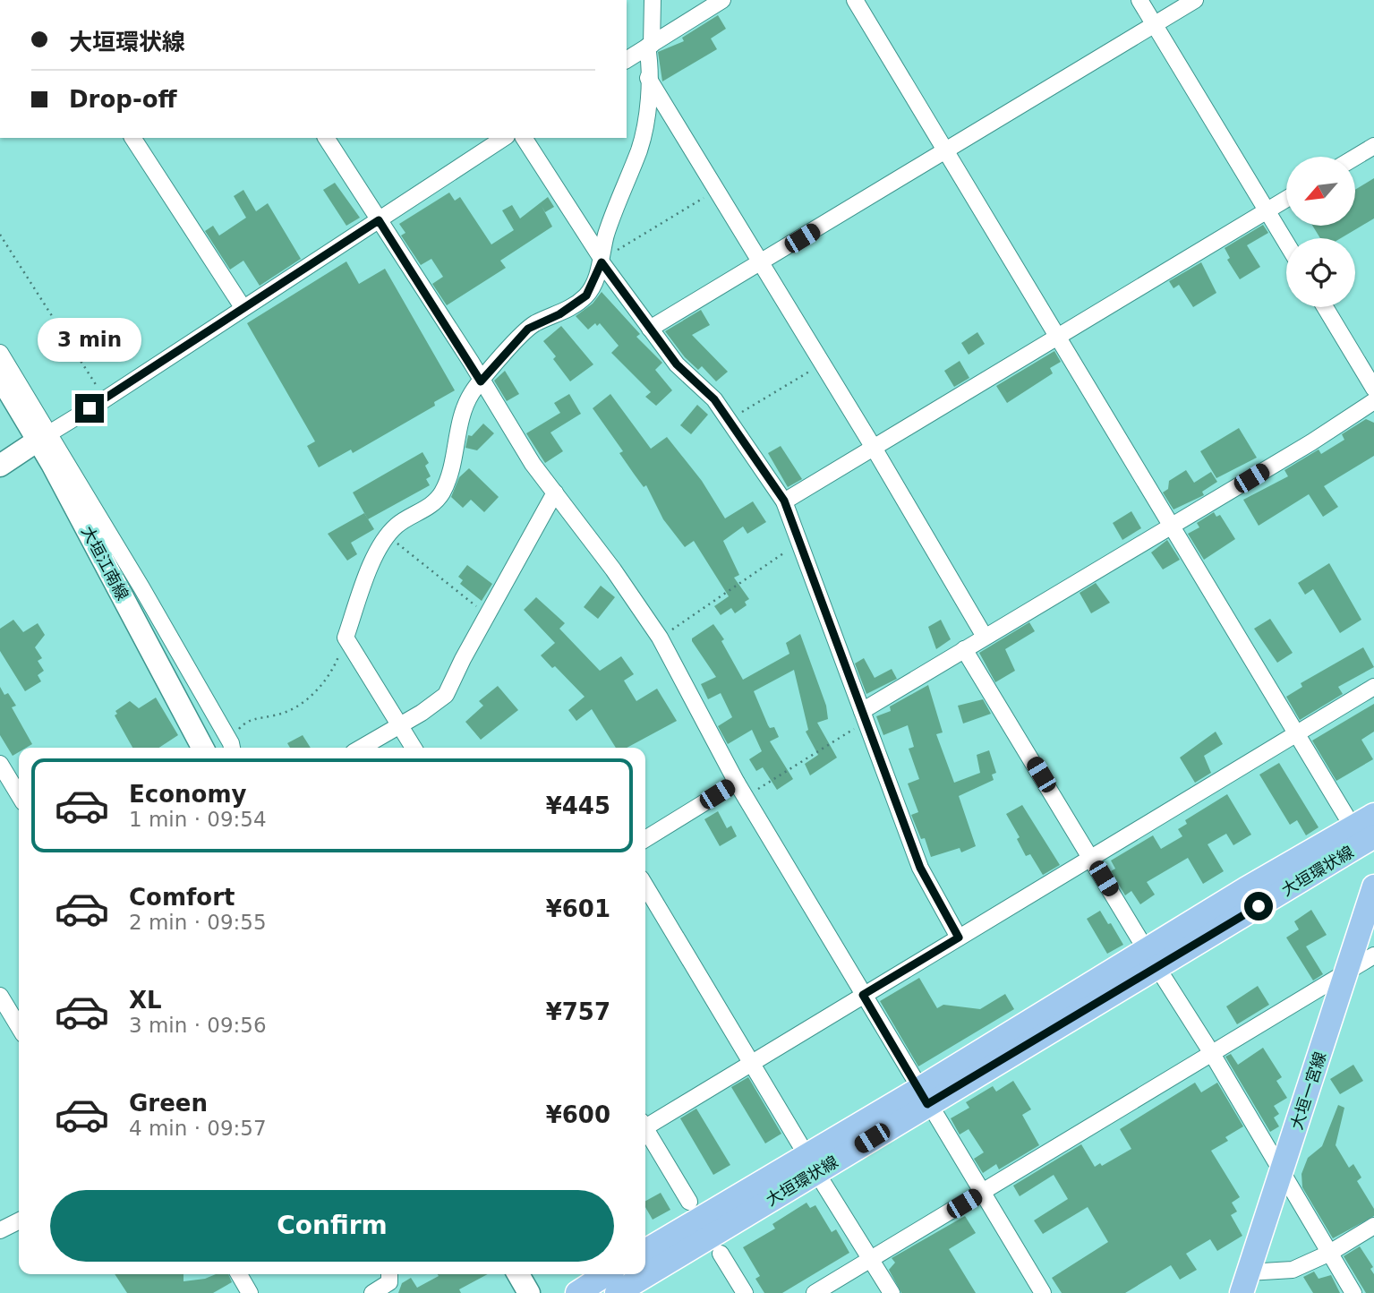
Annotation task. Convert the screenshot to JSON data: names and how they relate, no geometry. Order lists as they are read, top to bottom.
{
  "streets": {
    "main road": ["大垣江南線", "大垣環状線", "大垣一宮線"]
  },
  "north": "bottom left",
  "page": {
    "banner": ["大垣環状線", "Drop-off"],
    "bubble": "3 min",
    "list": [
      {
        "name": "Economy",
        "note": "1 min · 09:54",
        "value": "¥445"
      },
      {
        "name": "Comfort",
        "note": "2 min · 09:55",
        "value": "¥601"
      },
      {
        "name": "XL",
        "note": "3 min · 09:56",
        "value": "¥757"
      },
      {
        "name": "Green",
        "note": "4 min · 09:57",
        "value": "¥600"
      }
    ],
    "buttons": "Confirm"
  }
}
